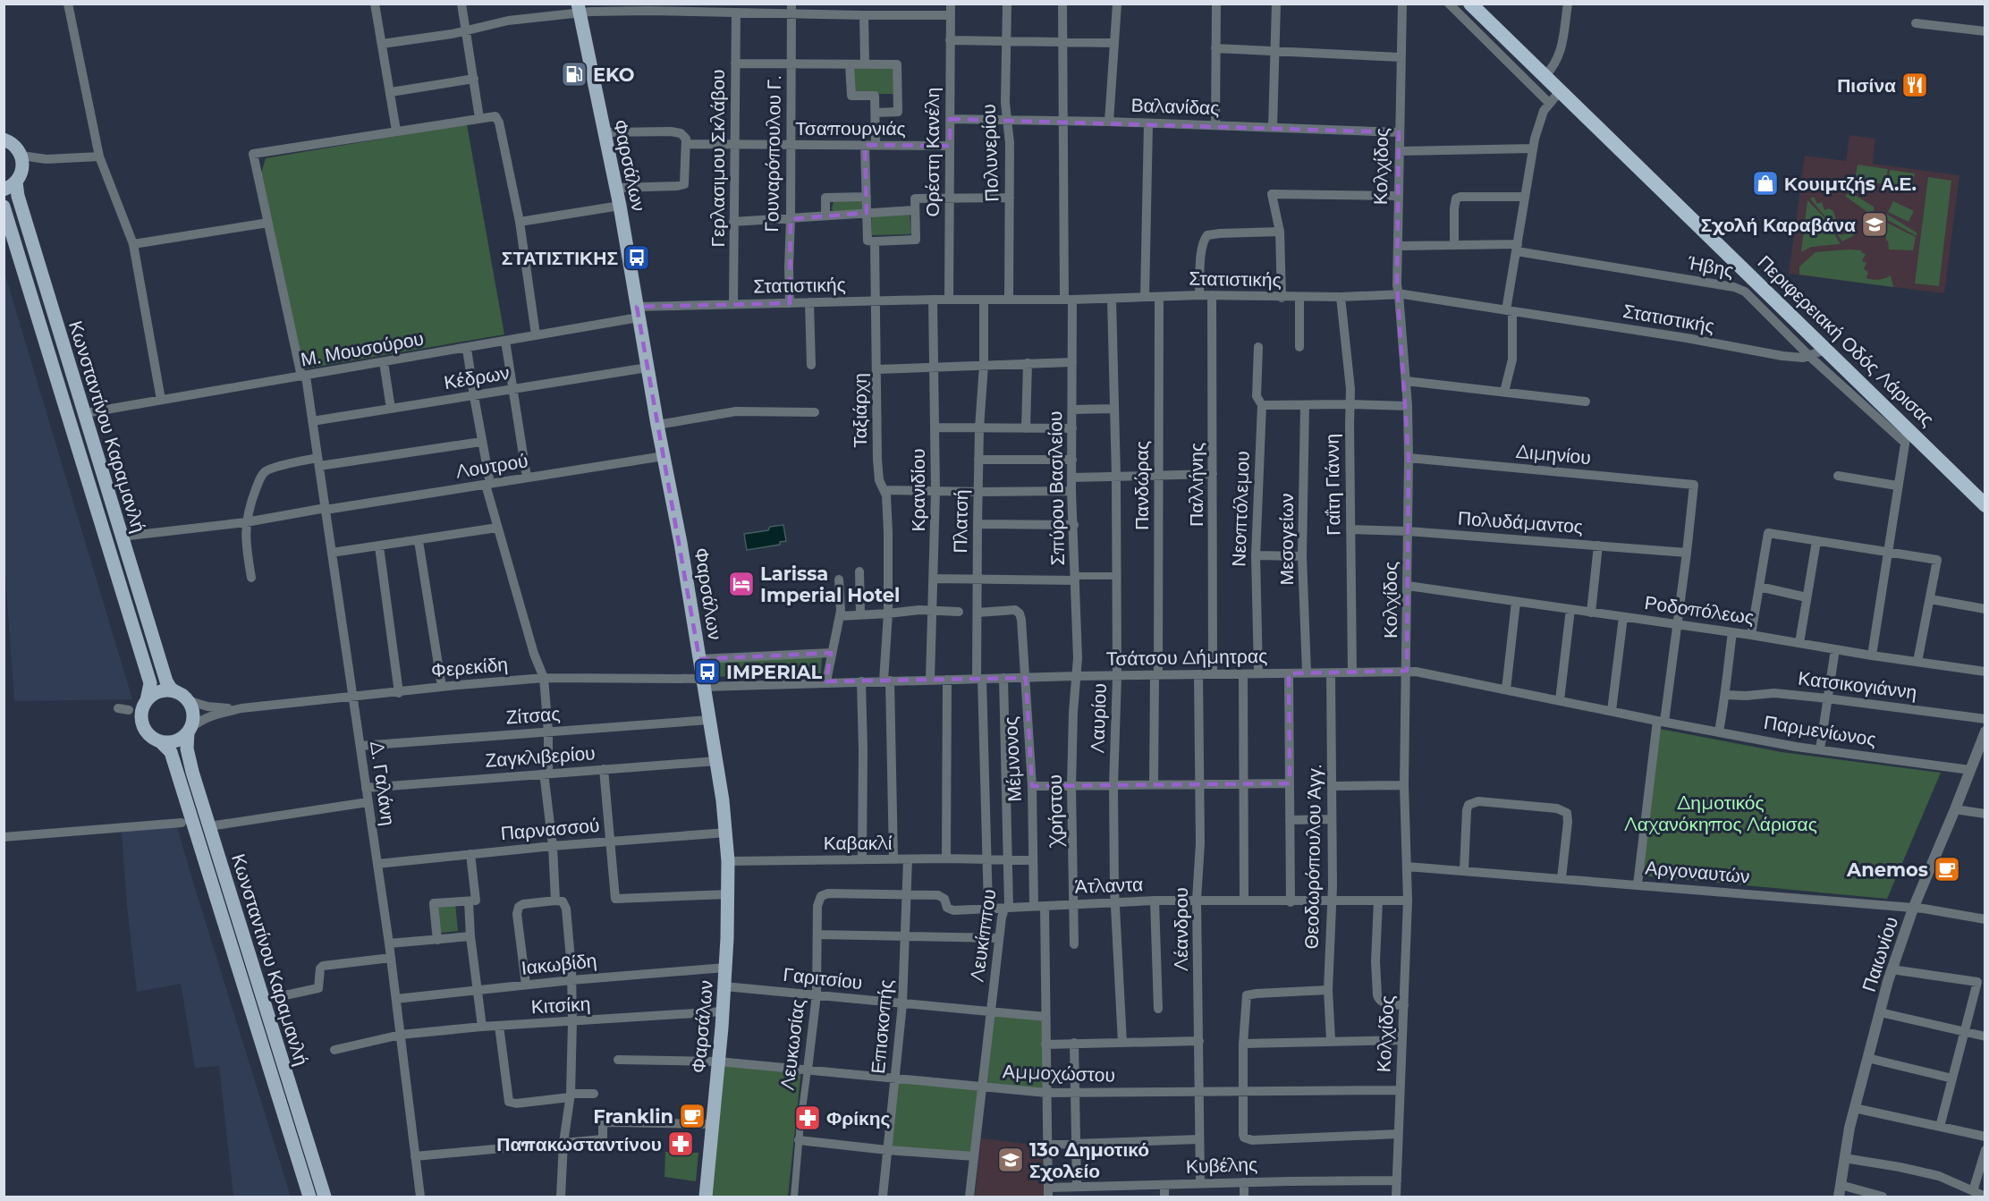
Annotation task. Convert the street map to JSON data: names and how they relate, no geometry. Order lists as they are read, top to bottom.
{
  "streets": {
    "highway": ["Περιφερειακή Οδός Λάρισας"],
    "main road": ["Φαρσάλων", "Κωνσταντίνου Καραμανλή"],
    "street": [
      "Βαλανίδας",
      "Τσαπουρνιάς",
      "Ορέστη Κανέλη",
      "Πολυνερίου",
      "Γουναρόπουλου Γ.",
      "Γερλασιμου Σκλάβου",
      "Κολχίδος",
      "Ήβης",
      "Στατιστικής",
      "Μ. Μουσούρου",
      "Κέδρων",
      "Ταξιάρχη",
      "Διμηνίου",
      "Λουτρού",
      "Παλλήνης",
      "Γαΐτη Γιάννη",
      "Πανδώρας",
      "Σπύρου Βασιλείου",
      "Κρανιδίου",
      "Νεοπτόλεμου",
      "Πλατσή",
      "Πολυδάμαντος",
      "Μεσογείων",
      "Ροδοπόλεως",
      "Τσάτσου Δήμητρας",
      "Φερεκίδη",
      "Κατσικογιάννη",
      "Ζίτσας",
      "Λαυρίου",
      "Παρμενίωνος",
      "Ζαγκλιβερίου",
      "Μέμνονος",
      "Δ. Γαλάνη",
      "Χρήστου",
      "Παρνασσού",
      "Καβακλί",
      "Θεοδωρόπουλου Άγγ.",
      "Αργοναυτών",
      "Άτλαντα",
      "Λέανδρου",
      "Λευκίππου",
      "Παιωνίου",
      "Ιακωβίδη",
      "Γαριτσίου",
      "Κιτσίκη",
      "Επισκοπής",
      "Λευκωσίας",
      "Αμμοχώστου",
      "Κυβέλης"
    ]
  },
  "crossings": [
    ["Βαλανίδας", "Ορέστη Κανέλη"],
    ["Βαλανίδας", "Πολυνερίου"],
    ["Βαλανίδας", "Κολχίδος"],
    ["Βαλανίδας", "Σπύρου Βασιλείου"],
    ["Τσαπουρνιάς", "Ορέστη Κανέλη"],
    ["Τσαπουρνιάς", "Γουναρόπουλου Γ."],
    ["Τσαπουρνιάς", "Γερλασιμου Σκλάβου"],
    ["Τσαπουρνιάς", "Ταξιάρχη"],
    ["Ορέστη Κανέλη", "Στατιστικής"],
    ["Πολυνερίου", "Στατιστικής"],
    ["Γουναρόπουλου Γ.", "Στατιστικής"],
    ["Γερλασιμου Σκλάβου", "Στατιστικής"],
    ["Φαρσάλων", "Στατιστικής"],
    ["Φαρσάλων", "Μ. Μουσούρου"],
    ["Φαρσάλων", "Κέδρων"],
    ["Φαρσάλων", "Λουτρού"],
    ["Φαρσάλων", "Τσάτσου Δήμητρας"],
    ["Φαρσάλων", "Φερεκίδη"],
    ["Φαρσάλων", "Ζίτσας"],
    ["Φαρσάλων", "Ζαγκλιβερίου"],
    ["Φαρσάλων", "Παρνασσού"],
    ["Φαρσάλων", "Καβακλί"],
    ["Φαρσάλων", "Ιακωβίδη"],
    ["Φαρσάλων", "Γαριτσίου"],
    ["Φαρσάλων", "Κιτσίκη"],
    ["Φαρσάλων", "Αμμοχώστου"],
    ["Κολχίδος", "Ήβης"],
    ["Κολχίδος", "Στατιστικής"],
    ["Κολχίδος", "Διμηνίου"],
    ["Κολχίδος", "Πολυδάμαντος"],
    ["Κολχίδος", "Ροδοπόλεως"],
    ["Κολχίδος", "Τσάτσου Δήμητρας"],
    ["Κολχίδος", "Αργοναυτών"],
    ["Κολχίδος", "Άτλαντα"],
    ["Κολχίδος", "Αμμοχώστου"],
    ["Κολχίδος", "Κυβέλης"],
    ["Ήβης", "Στατιστικής"],
    ["Ήβης", "Περιφερειακή Οδός Λάρισας"],
    ["Στατιστικής", "Περιφερειακή Οδός Λάρισας"],
    ["Στατιστικής", "Μ. Μουσούρου"],
    ["Στατιστικής", "Ταξιάρχη"],
    ["Στατιστικής", "Παλλήνης"],
    ["Στατιστικής", "Γαΐτη Γιάννη"],
    ["Στατιστικής", "Πανδώρας"],
    ["Στατιστικής", "Σπύρου Βασιλείου"],
    ["Στατιστικής", "Κρανιδίου"],
    ["Στατιστικής", "Πλατσή"],
    ["Στατιστικής", "Λαυρίου"],
    ["Μ. Μουσούρου", "Δ. Γαλάνη"],
    ["Κέδρων", "Δ. Γαλάνη"],
    ["Ταξιάρχη", "Τσάτσου Δήμητρας"],
    ["Ταξιάρχη", "Καβακλί"],
    ["Κωνσταντίνου Καραμανλή", "Φερεκίδη"],
    ["Διμηνίου", "Πολυδάμαντος"],
    ["Λουτρού", "Δ. Γαλάνη"],
    ["Παλλήνης", "Τσάτσου Δήμητρας"],
    ["Γαΐτη Γιάννη", "Πολυδάμαντος"],
    ["Γαΐτη Γιάννη", "Τσάτσου Δήμητρας"],
    ["Πανδώρας", "Τσάτσου Δήμητρας"],
    ["Σπύρου Βασιλείου", "Τσάτσου Δήμητρας"],
    ["Σπύρου Βασιλείου", "Χρήστου"],
    ["Κρανιδίου", "Τσάτσου Δήμητρας"],
    ["Νεοπτόλεμου", "Τσάτσου Δήμητρας"],
    ["Πλατσή", "Τσάτσου Δήμητρας"],
    ["Πλατσή", "Μέμνονος"],
    ["Πλατσή", "Καβακλί"],
    ["Πλατσή", "Άτλαντα"],
    ["Μεσογείων", "Τσάτσου Δήμητρας"],
    ["Τσάτσου Δήμητρας", "Φερεκίδη"],
    ["Τσάτσου Δήμητρας", "Λαυρίου"],
    ["Τσάτσου Δήμητρας", "Παρμενίωνος"],
    ["Τσάτσου Δήμητρας", "Μέμνονος"],
    ["Τσάτσου Δήμητρας", "Χρήστου"],
    ["Τσάτσου Δήμητρας", "Θεοδωρόπουλου Άγγ."],
    ["Τσάτσου Δήμητρας", "Λέανδρου"],
    ["Τσάτσου Δήμητρας", "Λευκίππου"],
    ["Φερεκίδη", "Δ. Γαλάνη"],
    ["Ζίτσας", "Δ. Γαλάνη"],
    ["Λαυρίου", "Άτλαντα"],
    ["Παρμενίωνος", "Παιωνίου"],
    ["Ζαγκλιβερίου", "Δ. Γαλάνη"],
    ["Μέμνονος", "Καβακλί"],
    ["Μέμνονος", "Άτλαντα"],
    ["Δ. Γαλάνη", "Παρνασσού"],
    ["Δ. Γαλάνη", "Ιακωβίδη"],
    ["Δ. Γαλάνη", "Κιτσίκη"],
    ["Χρήστου", "Άτλαντα"],
    ["Καβακλί", "Λευκίππου"],
    ["Καβακλί", "Επισκοπής"],
    ["Θεοδωρόπουλου Άγγ.", "Άτλαντα"],
    ["Αργοναυτών", "Παιωνίου"],
    ["Άτλαντα", "Λέανδρου"],
    ["Άτλαντα", "Λευκίππου"],
    ["Άτλαντα", "Επισκοπής"],
    ["Άτλαντα", "Λευκωσίας"],
    ["Λέανδρου", "Αμμοχώστου"],
    ["Λέανδρου", "Κυβέλης"],
    ["Λευκίππου", "Γαριτσίου"],
    ["Λευκίππου", "Αμμοχώστου"],
    ["Γαριτσίου", "Επισκοπής"],
    ["Γαριτσίου", "Λευκωσίας"],
    ["Επισκοπής", "Αμμοχώστου"],
    ["Λευκωσίας", "Αμμοχώστου"]
  ],
  "parks": ["Δημοτικός Λαχανόκηπος Λάρισας"],
  "places": {
    "fuel station": ["EKO"],
    "restaurant": ["Πισίνα"],
    "shop": ["Κουιμτζήs Α.Ε."],
    "school or university": ["Σχολή Καραβάνα", "13ο Δημοτικό Σχολείο"],
    "bus stop": ["ΣΤΑΤΙΣΤΙΚΗΣ", "IMPERIAL"],
    "hotel": ["Larissa Imperial Hotel"],
    "cafe": ["Anemos", "Franklin"],
    "pharmacy": ["Φρίκης", "Παπακωσταντίνου"]
  }
}
